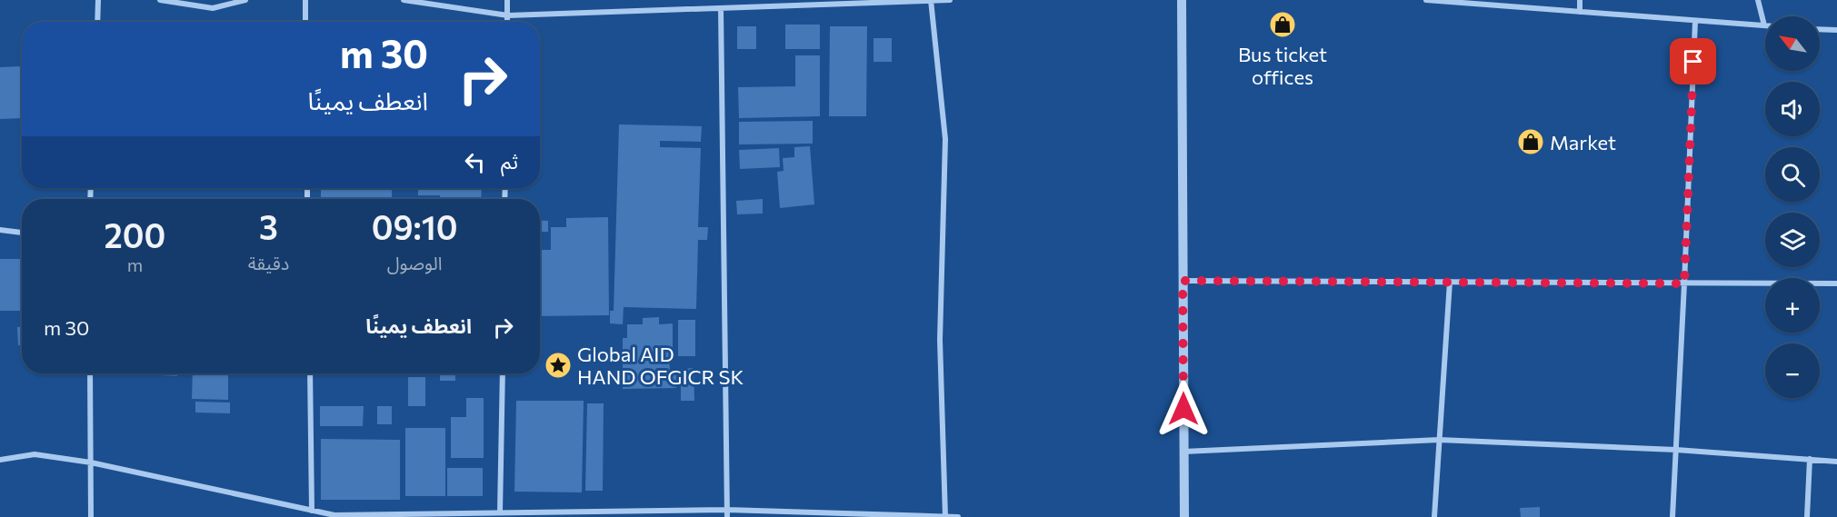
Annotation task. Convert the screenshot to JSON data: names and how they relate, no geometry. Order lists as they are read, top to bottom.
{
  "places": {
    "shop": ["Bus ticket offices", "Market"],
    "place": ["Global AID HAND OFGICR SK"]
  },
  "north": "top left",
  "page": {
    "map_buttons": ["+", "−"],
    "turn": ["30 m", "انعطف يمينًا"],
    "then": "ثم",
    "eta": [
      "09:10",
      "الوصول",
      "3",
      "دقيقة",
      "200",
      "m"
    ],
    "list": [
      {
        "name": "انعطف يمينًا",
        "value": "30 m"
      }
    ]
  }
}
